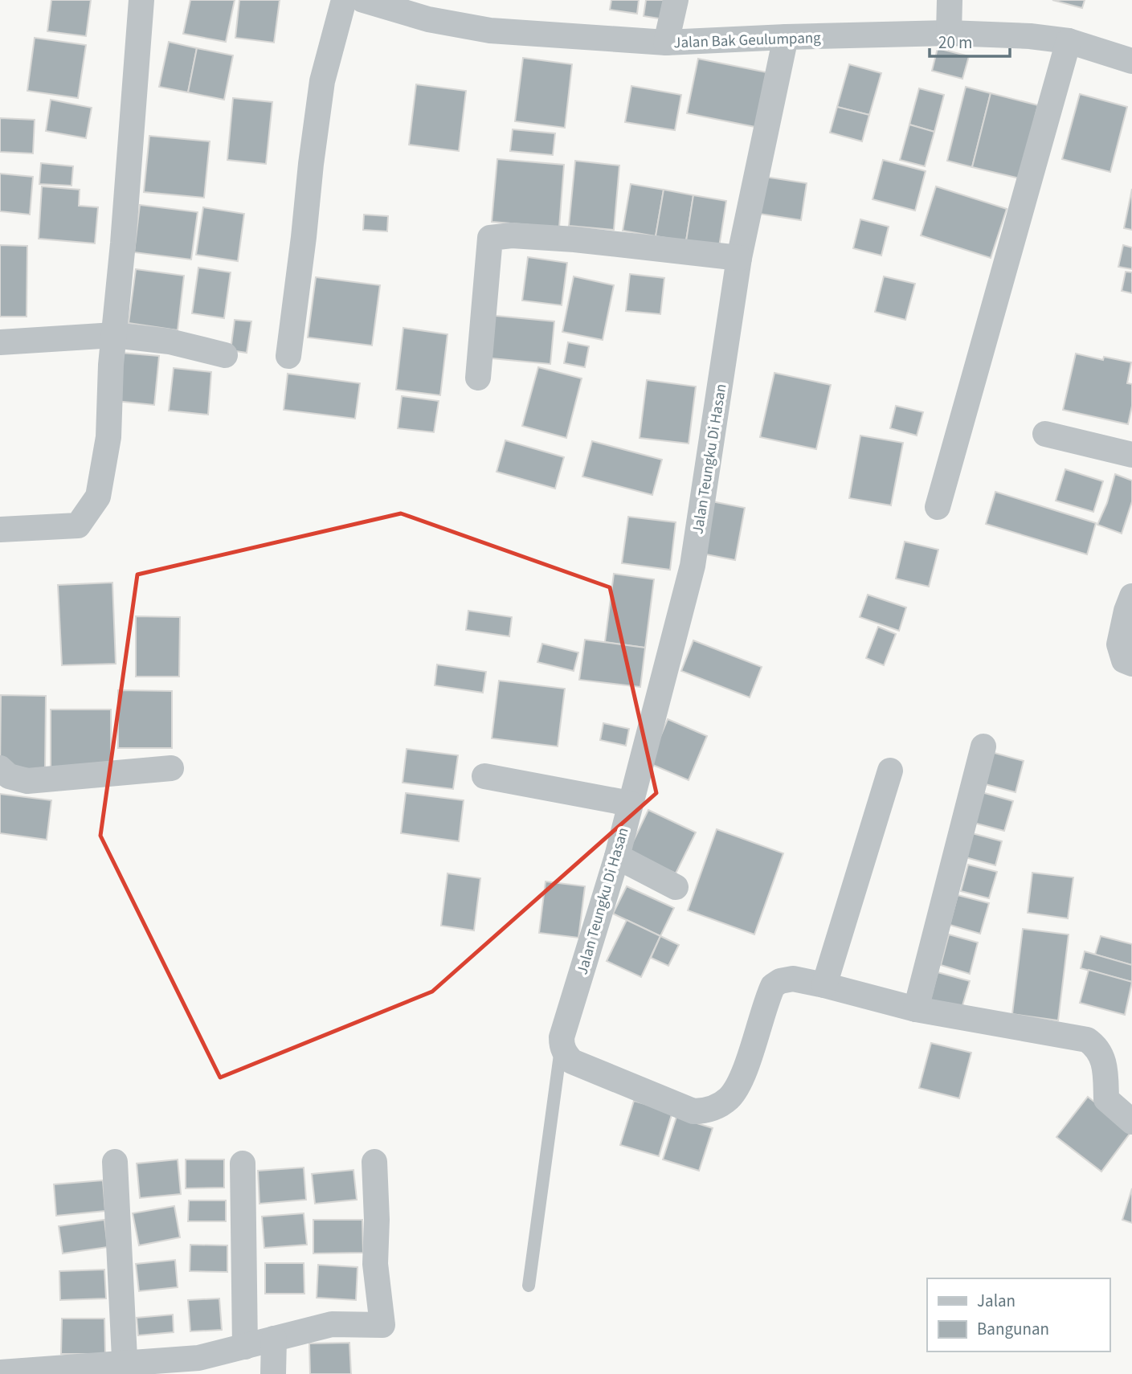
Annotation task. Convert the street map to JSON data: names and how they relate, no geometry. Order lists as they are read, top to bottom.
{
  "streets": {
    "street": ["Jalan Bak Geulumpang", "Jalan Teungku Di Hasan"]
  },
  "crossings": [
    ["Jalan Bak Geulumpang", "Jalan Teungku Di Hasan"]
  ],
  "legend": ["Jalan", "Bangunan"],
  "scale_bar": "20 m"
}
